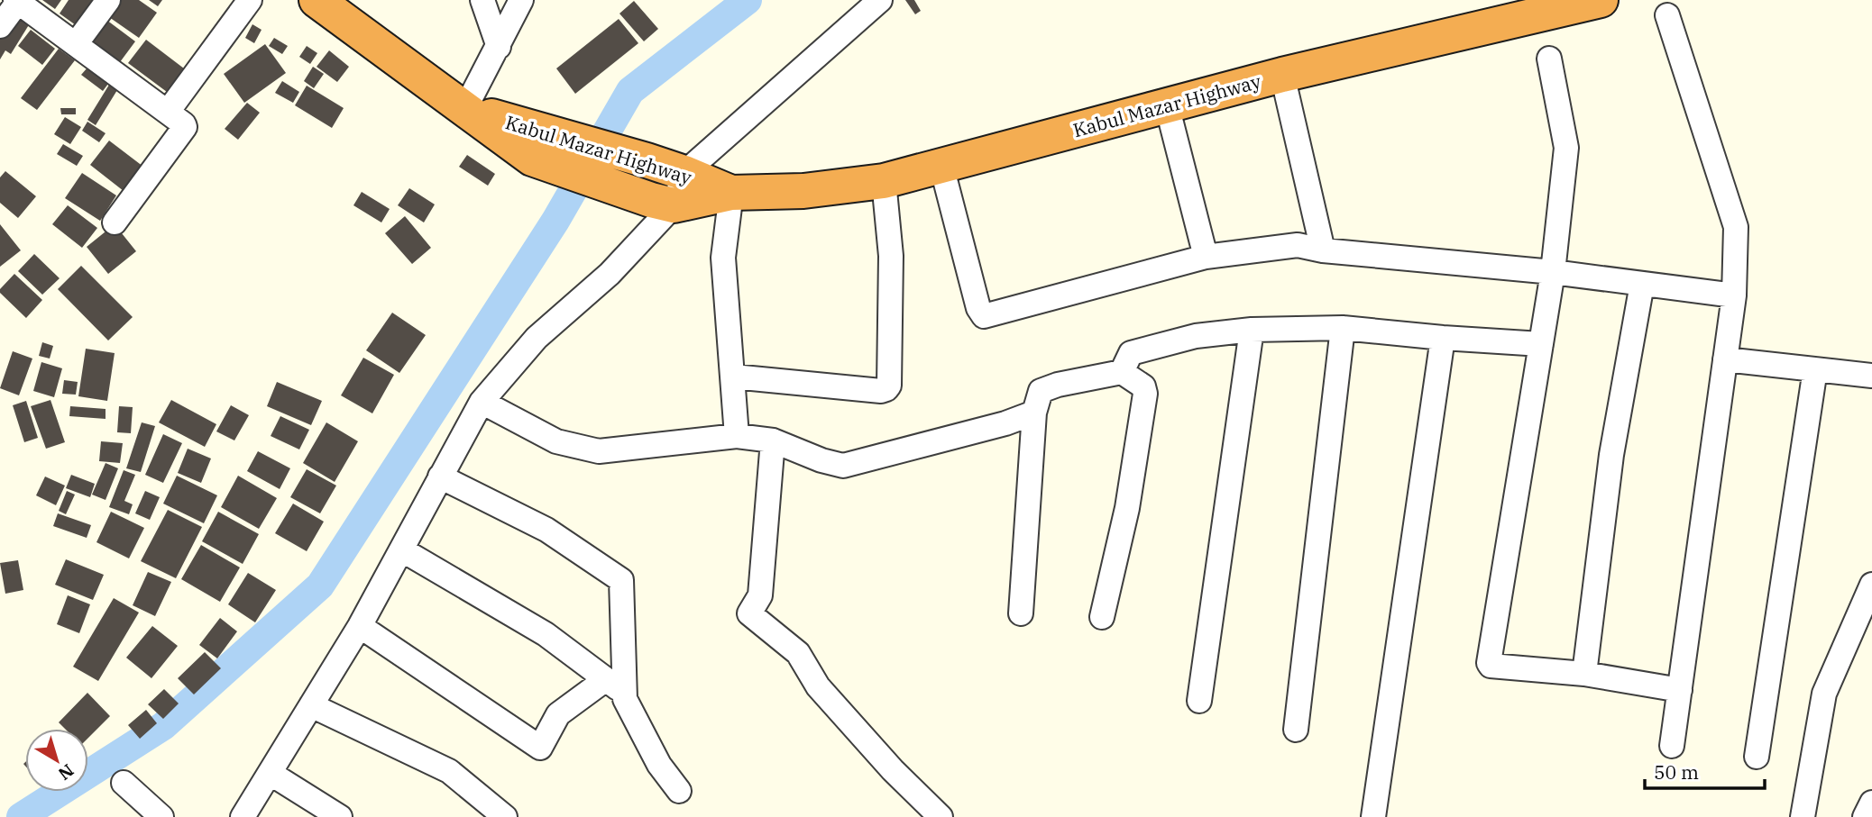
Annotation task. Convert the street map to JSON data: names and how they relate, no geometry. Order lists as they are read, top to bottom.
{
  "streets": {
    "highway": ["Kabul Mazar Highway"]
  },
  "scale_bar": "50 m",
  "north": "bottom right"
}
